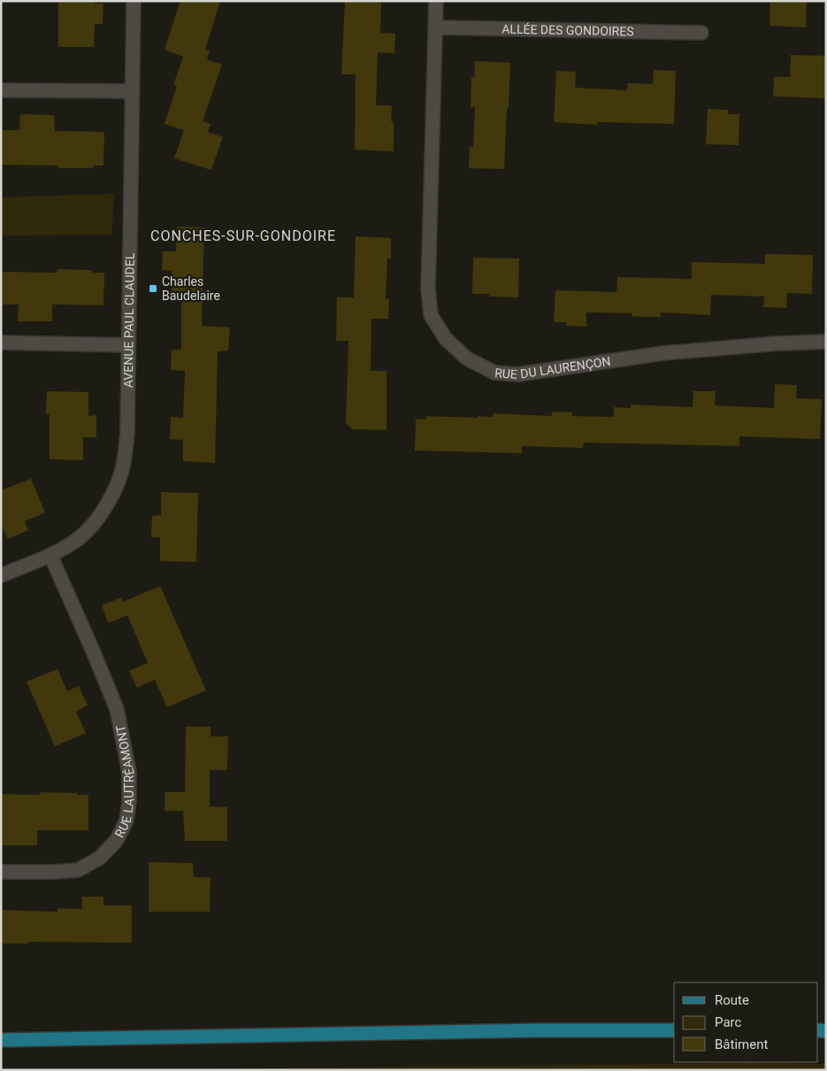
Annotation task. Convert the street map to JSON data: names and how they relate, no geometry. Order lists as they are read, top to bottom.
{
  "streets": {
    "street": [
      "ALLÉE DES GONDOIRES",
      "AVENUE PAUL CLAUDEL",
      "RUE DU LAURENÇON",
      "RUE LAUTRÉAMONT"
    ]
  },
  "crossings": [
    ["ALLÉE DES GONDOIRES", "RUE DU LAURENÇON"],
    ["AVENUE PAUL CLAUDEL", "RUE LAUTRÉAMONT"]
  ],
  "districts": ["CONCHES-SUR-GONDOIRE"],
  "places": {
    "transit": ["Charles Baudelaire"]
  },
  "legend": ["Route", "Parc", "Bâtiment"]
}
